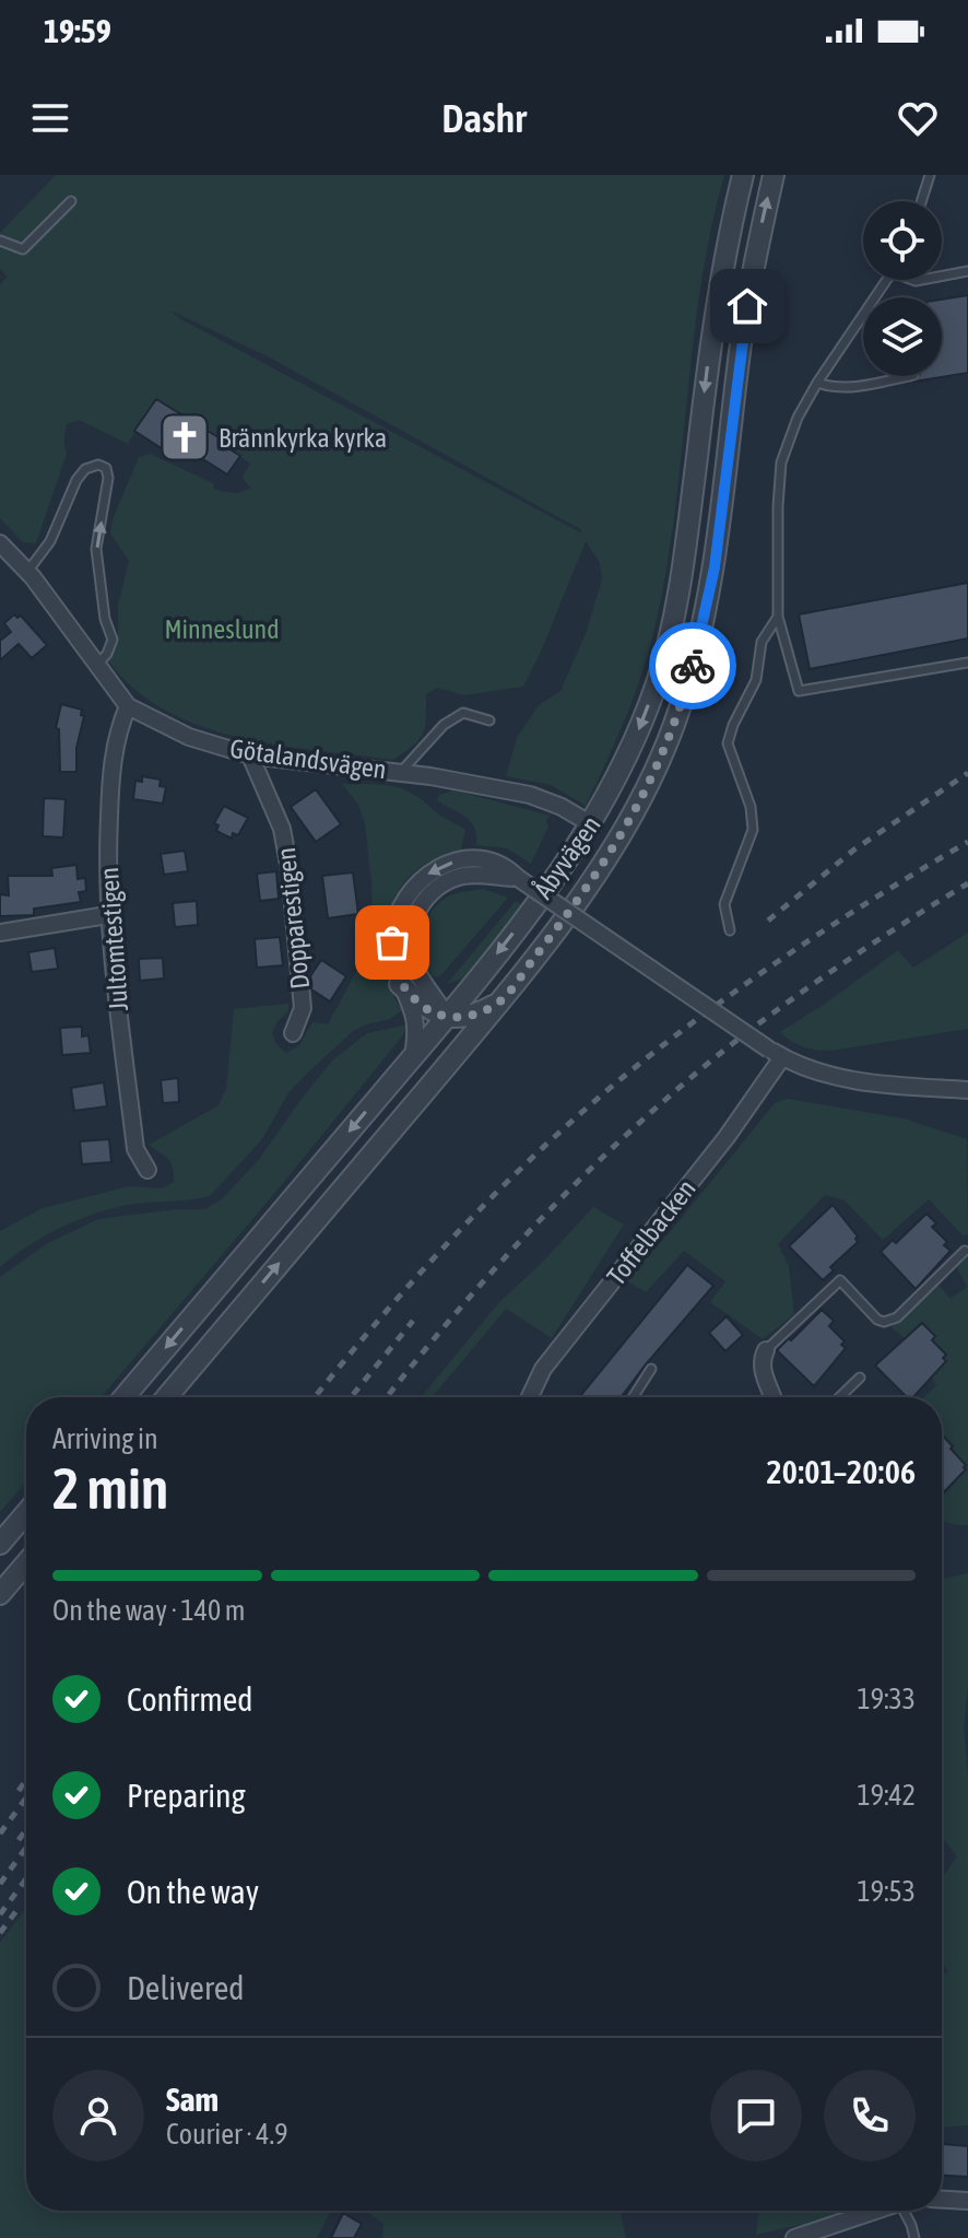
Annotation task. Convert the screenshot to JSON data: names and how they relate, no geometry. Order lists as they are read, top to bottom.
{
  "streets": {
    "street": [
      "Götalandsvägen",
      "Åbyvägen",
      "Dopparestigen",
      "Jultomtestigen",
      "Toffelbacken"
    ]
  },
  "crossings": [
    ["Götalandsvägen", "Åbyvägen"],
    ["Götalandsvägen", "Dopparestigen"],
    ["Götalandsvägen", "Jultomtestigen"]
  ],
  "parks": ["Minneslund"],
  "places": {
    "church": ["Brännkyrka kyrka"]
  },
  "page": {
    "status": "19:59",
    "header": "Dashr",
    "heading": ["2 min", "Arriving in", "20:01–20:06"],
    "panel": ["Sam", "Courier · 4.9"],
    "bar": "On the way · 140 m",
    "list": [
      ["Confirmed", "19:33"],
      ["Preparing", "19:42"],
      ["On the way", "19:53"],
      "Delivered"
    ]
  }
}
